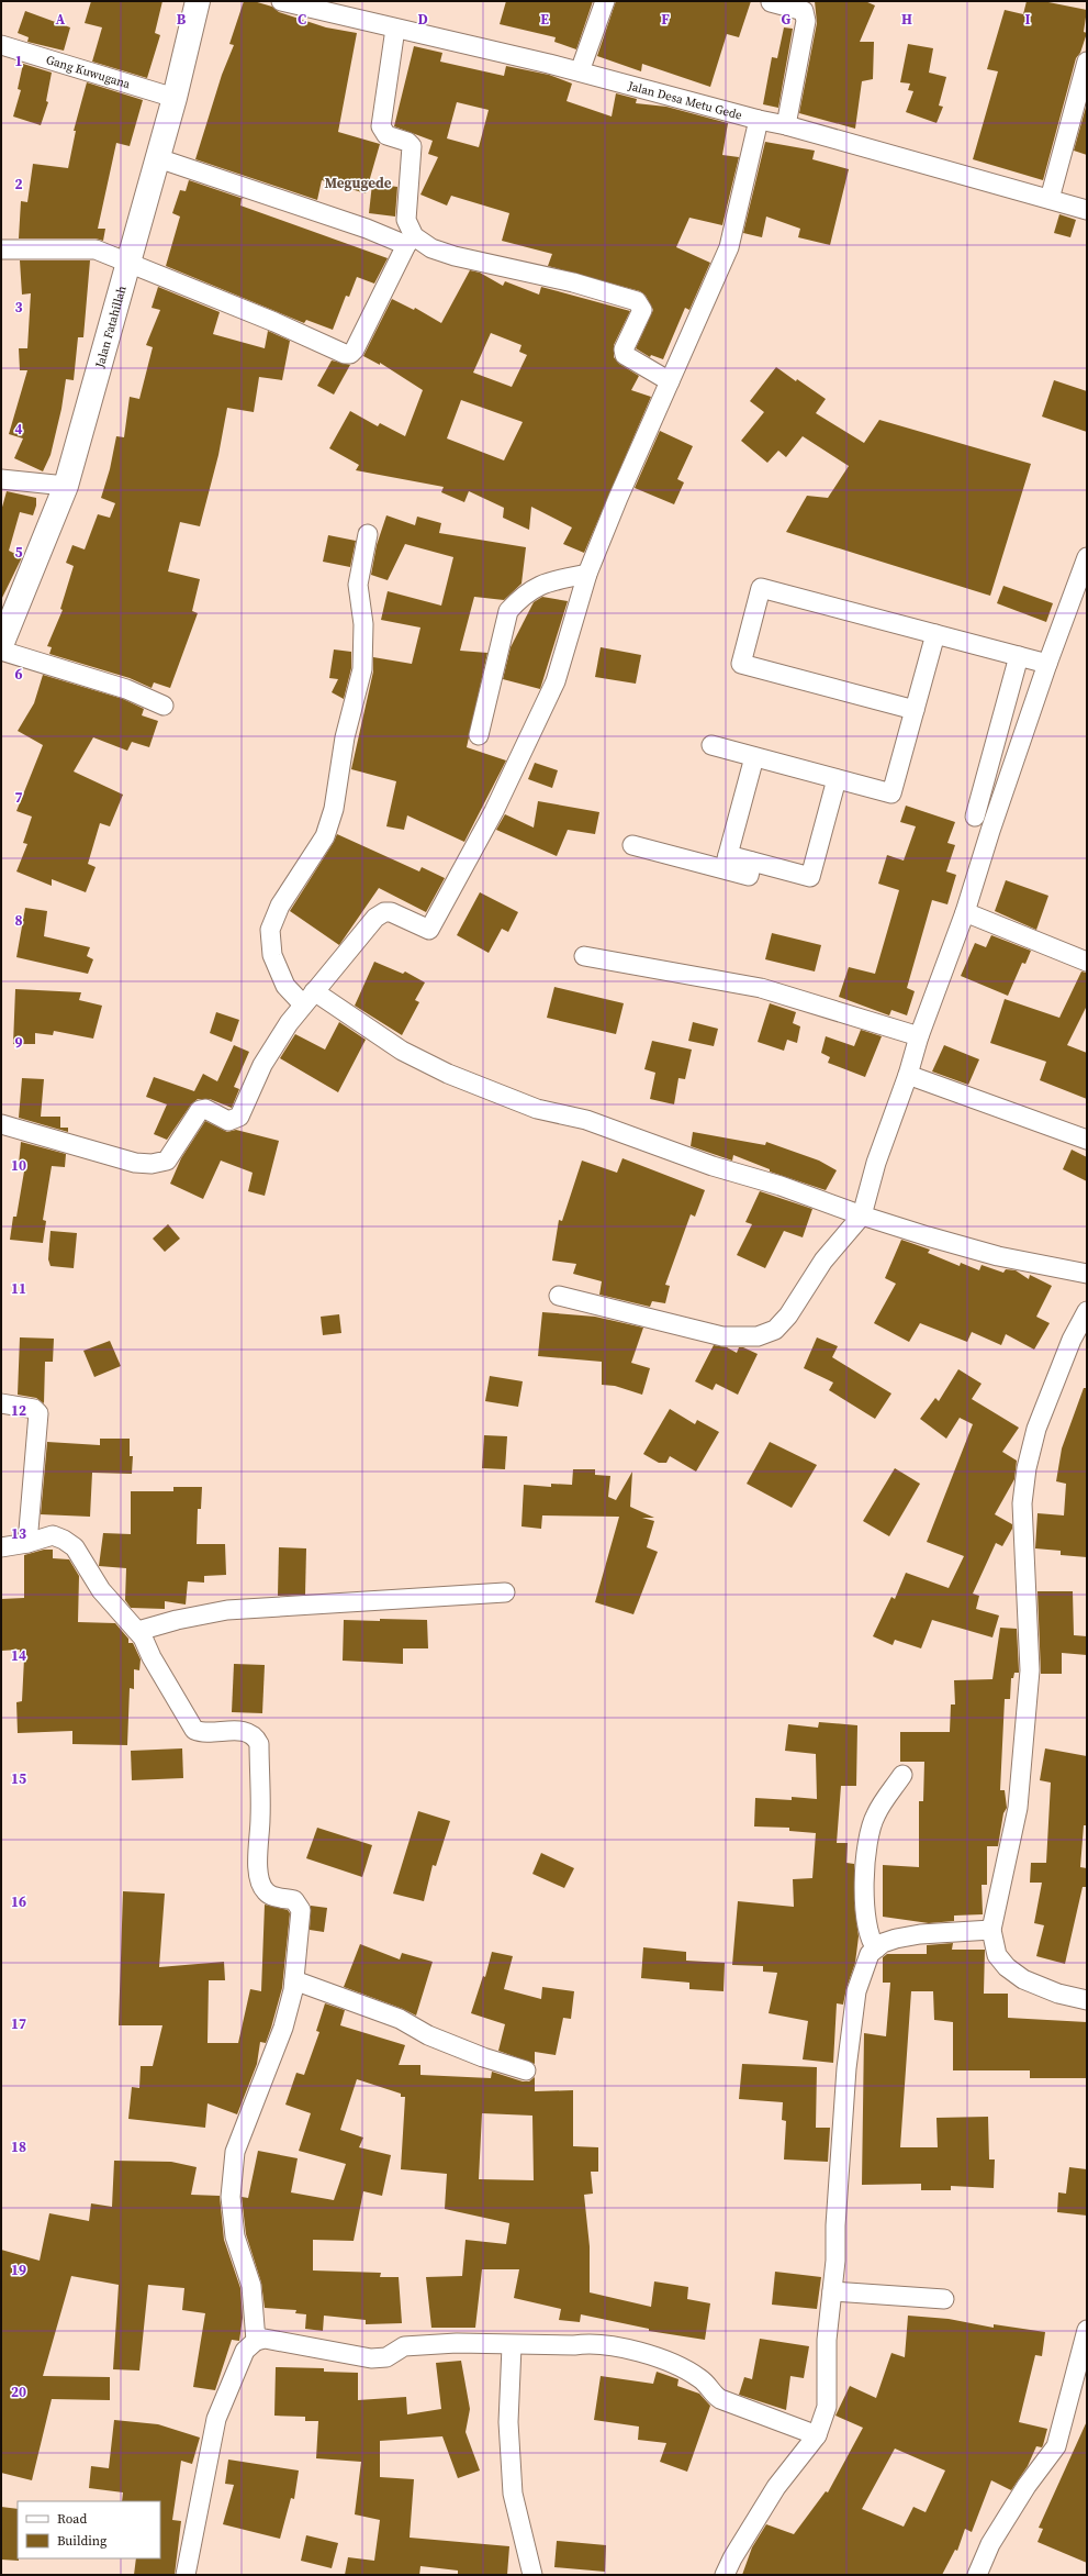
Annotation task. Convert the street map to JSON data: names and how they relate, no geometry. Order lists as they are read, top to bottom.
{
  "streets": {
    "street": ["Gang Kuwugana", "Jalan Desa Metu Gede", "Jalan Fatahillah"]
  },
  "crossings": [
    ["Gang Kuwugana", "Jalan Fatahillah"]
  ],
  "districts": ["Megugede"],
  "legend": ["Road", "Building"],
  "grid": {
    "columns": [
      "A",
      "B",
      "C",
      "D",
      "E",
      "F",
      "G",
      "H",
      "I"
    ],
    "rows": [
      "1",
      "2",
      "3",
      "4",
      "5",
      "6",
      "7",
      "8",
      "9",
      "10",
      "11",
      "12",
      "13",
      "14",
      "15",
      "16",
      "17",
      "18",
      "19",
      "20"
    ]
  }
}
